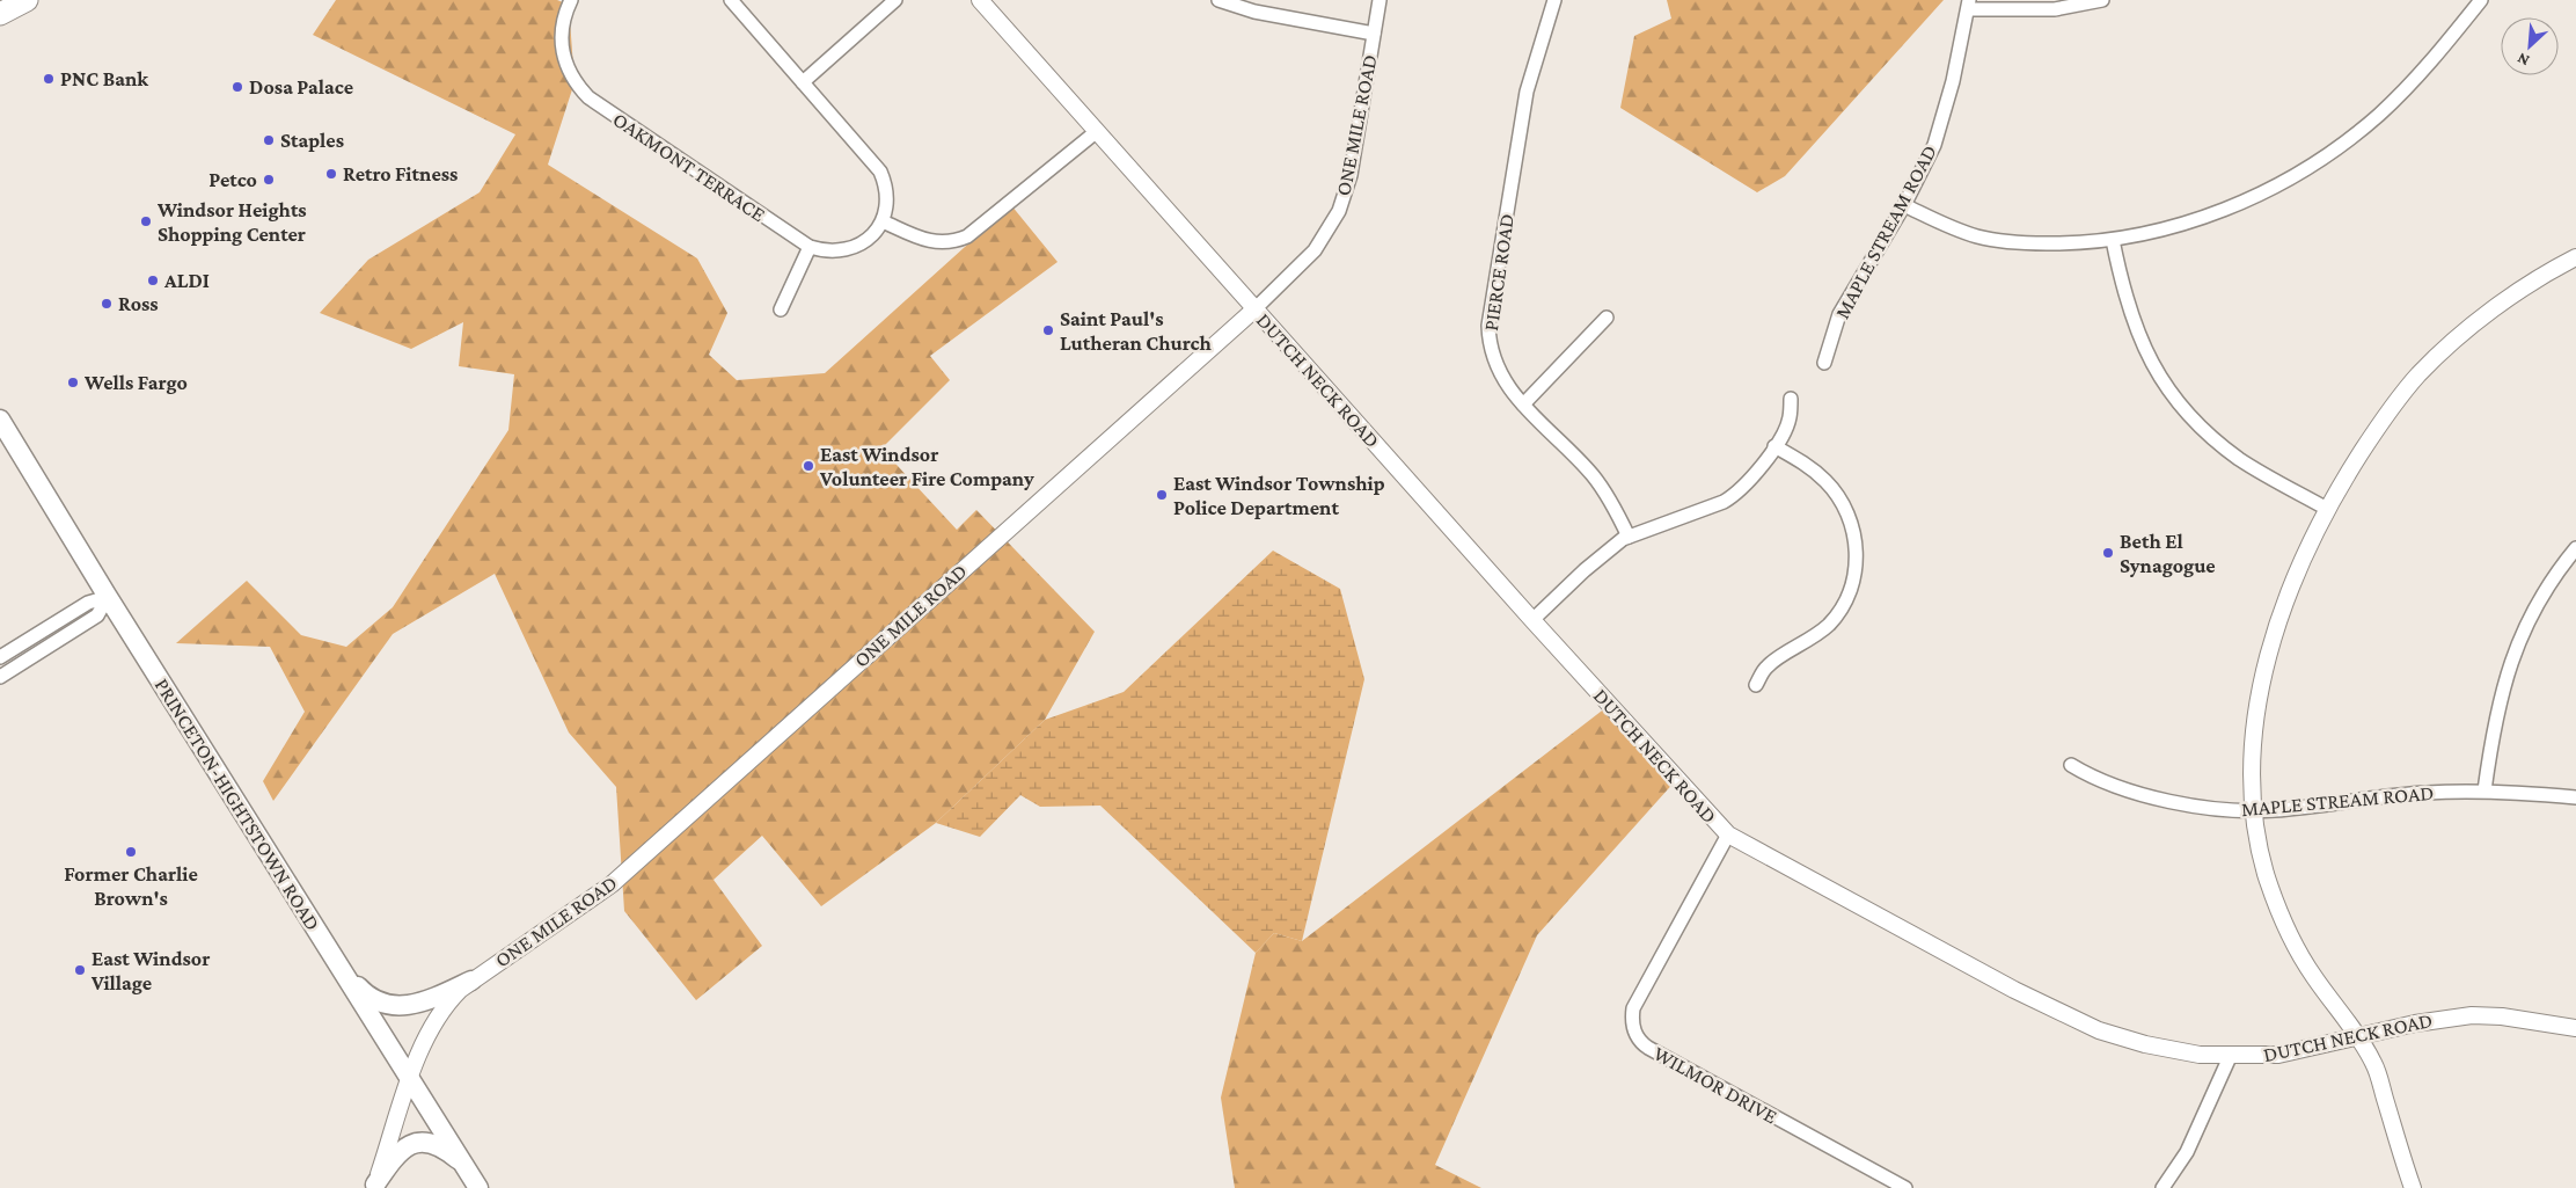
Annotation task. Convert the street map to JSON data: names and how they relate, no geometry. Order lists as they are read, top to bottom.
{
  "streets": {
    "main road": ["PRINCETON-HIGHTSTOWN ROAD"],
    "street": [
      "ONE MILE ROAD",
      "OAKMONT TERRACE",
      "MAPLE STREAM ROAD",
      "PIERCE ROAD",
      "DUTCH NECK ROAD",
      "WILMOR DRIVE"
    ]
  },
  "crossings": [
    ["ONE MILE ROAD", "DUTCH NECK ROAD"],
    ["ONE MILE ROAD", "PRINCETON-HIGHTSTOWN ROAD"],
    ["DUTCH NECK ROAD", "WILMOR DRIVE"]
  ],
  "places": [
    "PNC Bank",
    "Dosa Palace",
    "Staples",
    "Retro Fitness",
    "Petco",
    "Windsor Heights Shopping Center",
    "ALDI",
    "Ross",
    "Saint Paul's Lutheran Church",
    "Wells Fargo",
    "East Windsor Volunteer Fire Company",
    "East Windsor Township Police Department",
    "Beth El Synagogue",
    "Former Charlie Brown's",
    "East Windsor Village"
  ],
  "north": "bottom left"
}
